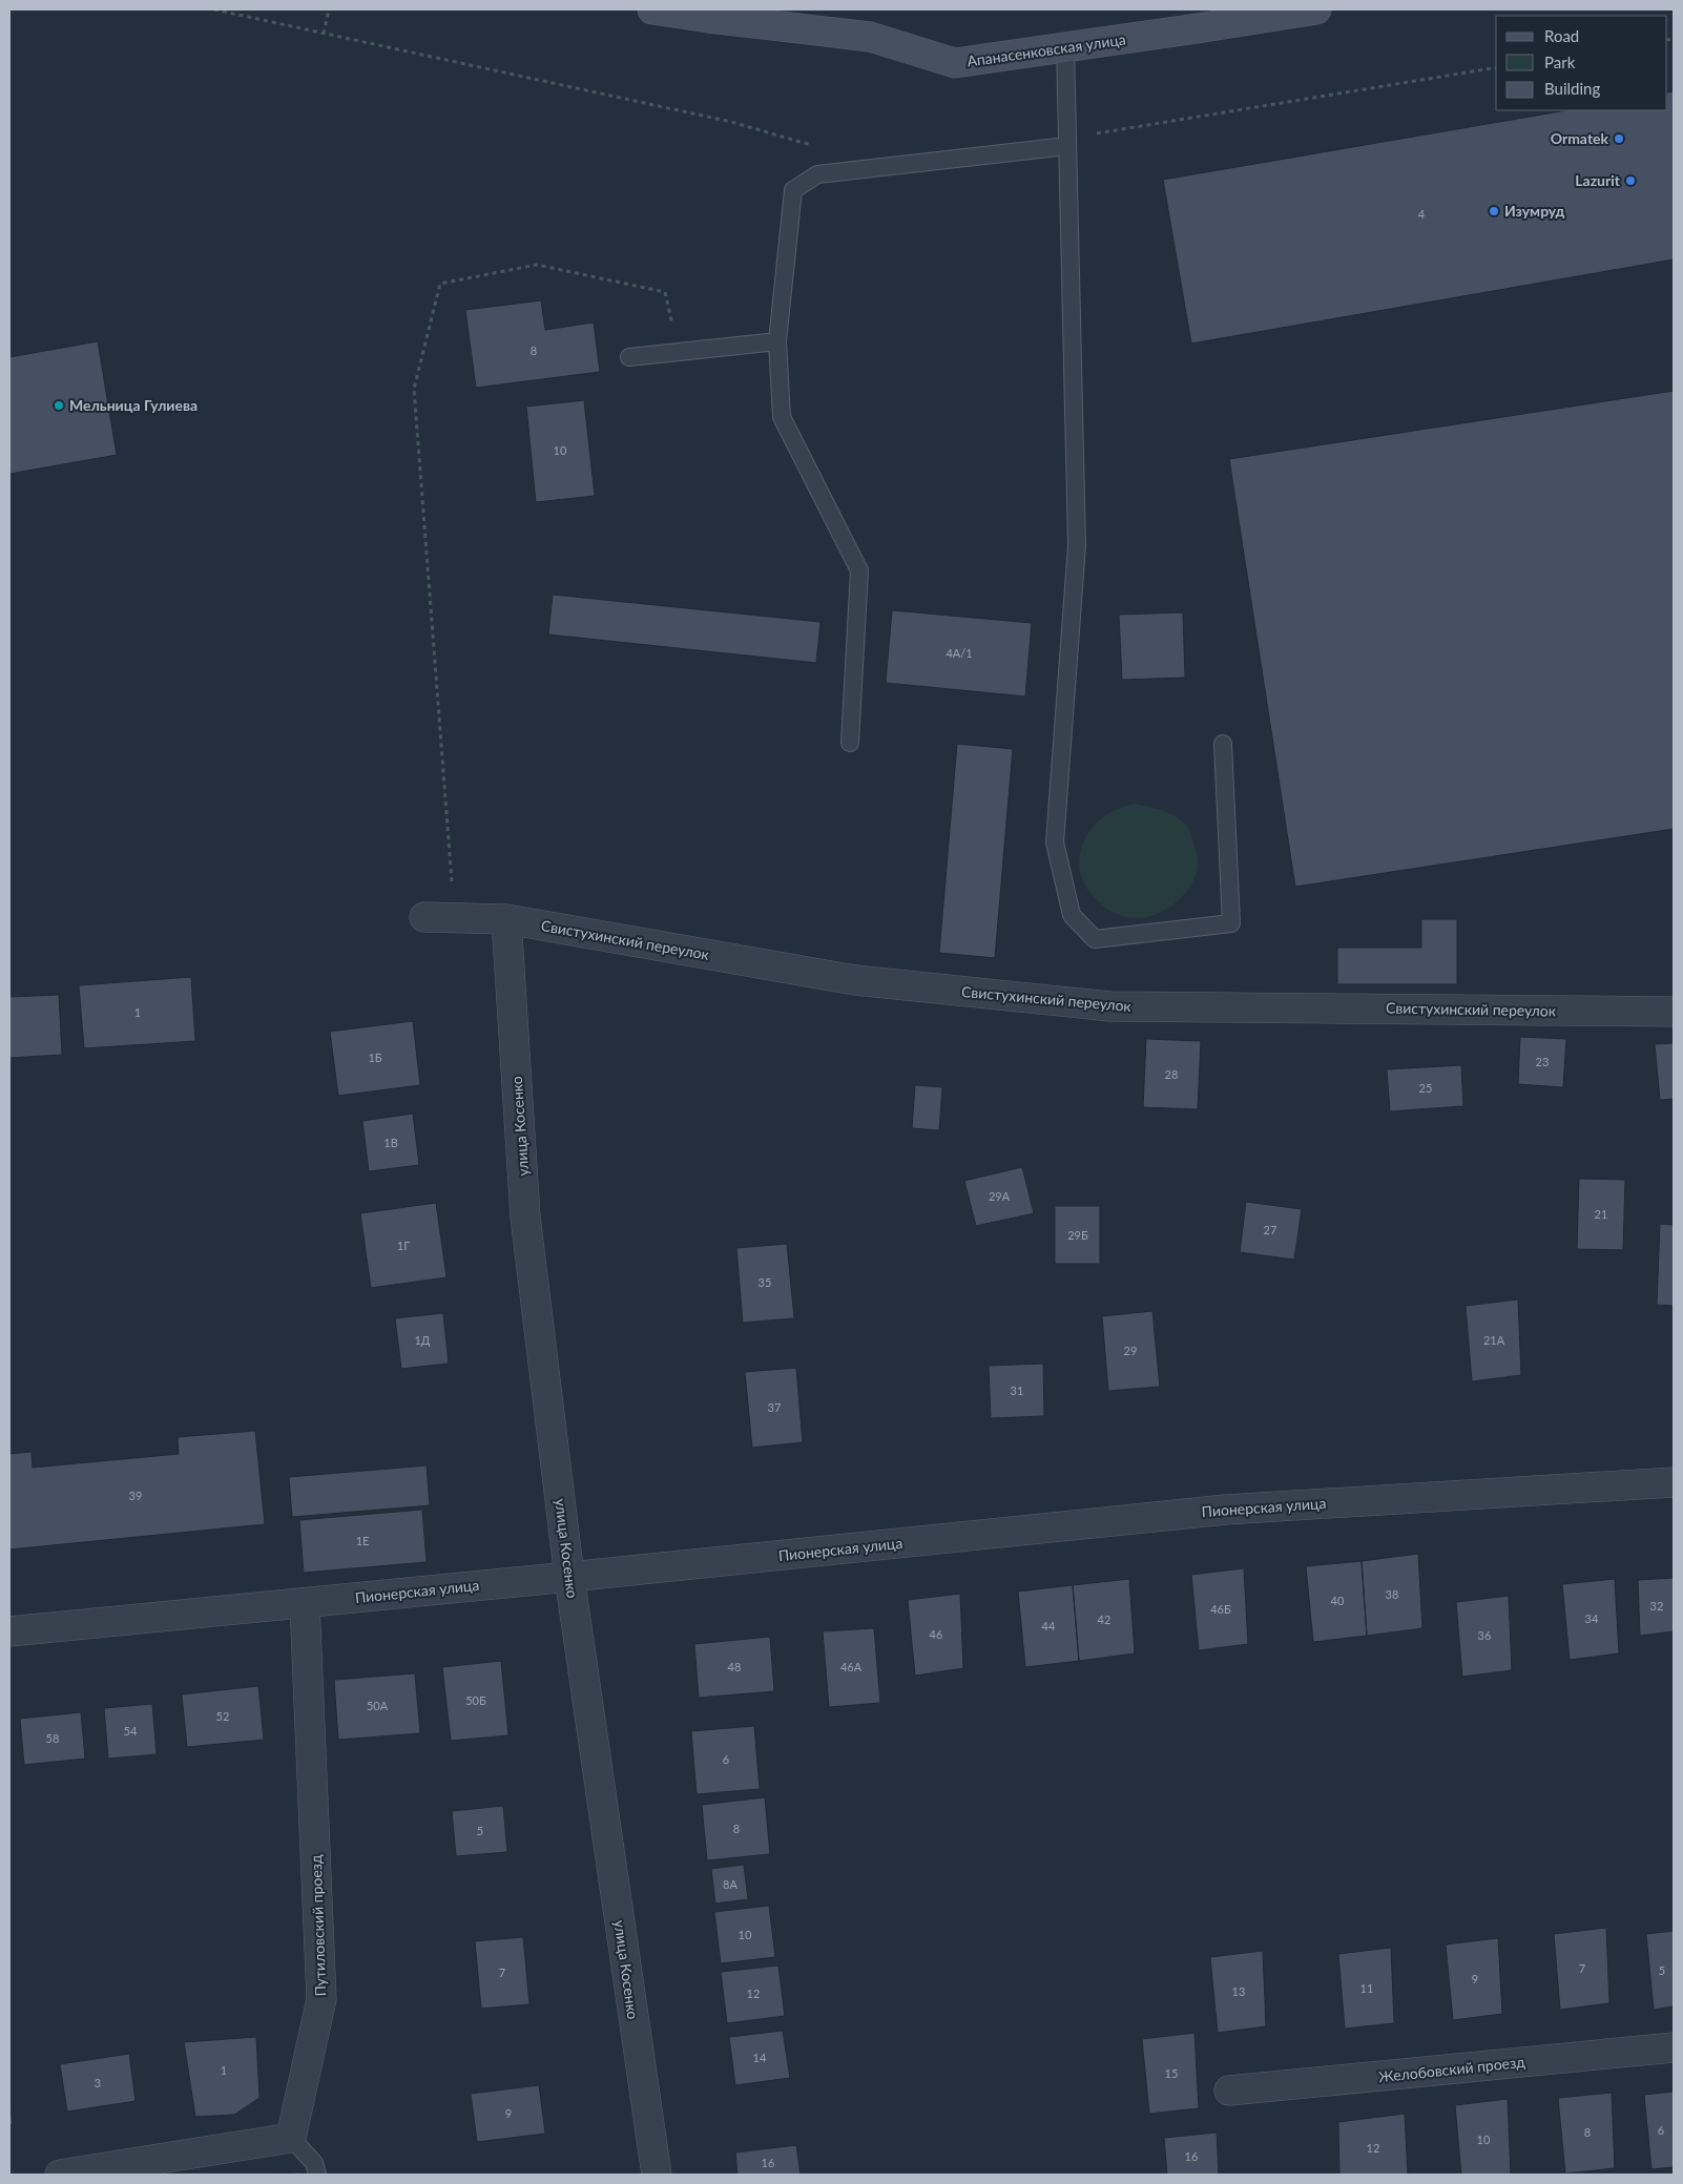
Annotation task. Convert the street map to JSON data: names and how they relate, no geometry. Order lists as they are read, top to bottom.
{
  "streets": {
    "main road": ["Апанасенковская улица"],
    "street": [
      "Свистухинский переулок",
      "улица Косенко",
      "Пионерская улица",
      "Путиловский проезд",
      "Желобовский проезд"
    ]
  },
  "crossings": [
    ["Свистухинский переулок", "улица Косенко"],
    ["улица Косенко", "Пионерская улица"],
    ["Пионерская улица", "Путиловский проезд"]
  ],
  "places": [
    "Ormatek",
    "Lazurit",
    "Изумруд",
    "Мельница Гулиева"
  ],
  "house_numbers": [
    "4",
    "8",
    "10",
    "4А/1",
    "1",
    "1Б",
    "23",
    "28",
    "25",
    "1В",
    "29А",
    "21",
    "27",
    "29Б",
    "1Г",
    "35",
    "1Д",
    "21А",
    "29",
    "31",
    "37",
    "39",
    "1Е",
    "38",
    "40",
    "32",
    "46Б",
    "34",
    "42",
    "44",
    "46",
    "36",
    "48",
    "46А",
    "50Б",
    "50А",
    "52",
    "54",
    "58",
    "6",
    "8",
    "5",
    "8А",
    "10",
    "7",
    "5",
    "7",
    "9",
    "11",
    "13",
    "12",
    "14",
    "1",
    "15",
    "3",
    "9",
    "6",
    "8",
    "10",
    "12",
    "16",
    "16"
  ],
  "legend": ["Road", "Park", "Building"]
}
